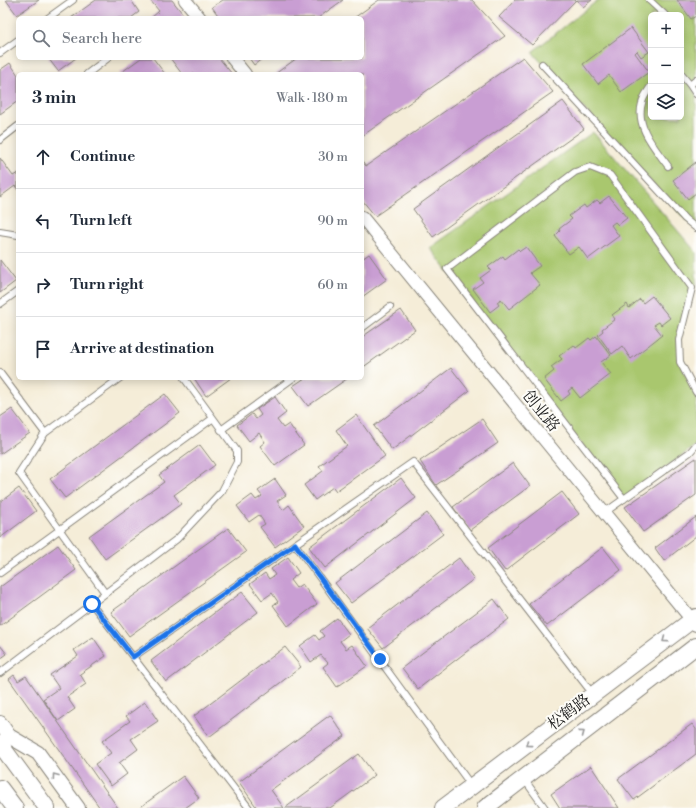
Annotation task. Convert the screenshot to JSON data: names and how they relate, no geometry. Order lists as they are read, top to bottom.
{
  "streets": {
    "main road": ["松鹤路"],
    "street": ["创业路"]
  },
  "crossings": [
    ["创业路", "松鹤路"]
  ],
  "page": {
    "map_buttons": ["+", "−"],
    "search": "Search here",
    "heading": ["3 min", "Walk · 180 m"],
    "list": [
      ["Continue", "30 m"],
      ["Turn left", "90 m"],
      ["Turn right", "60 m"],
      "Arrive at destination"
    ]
  }
}
